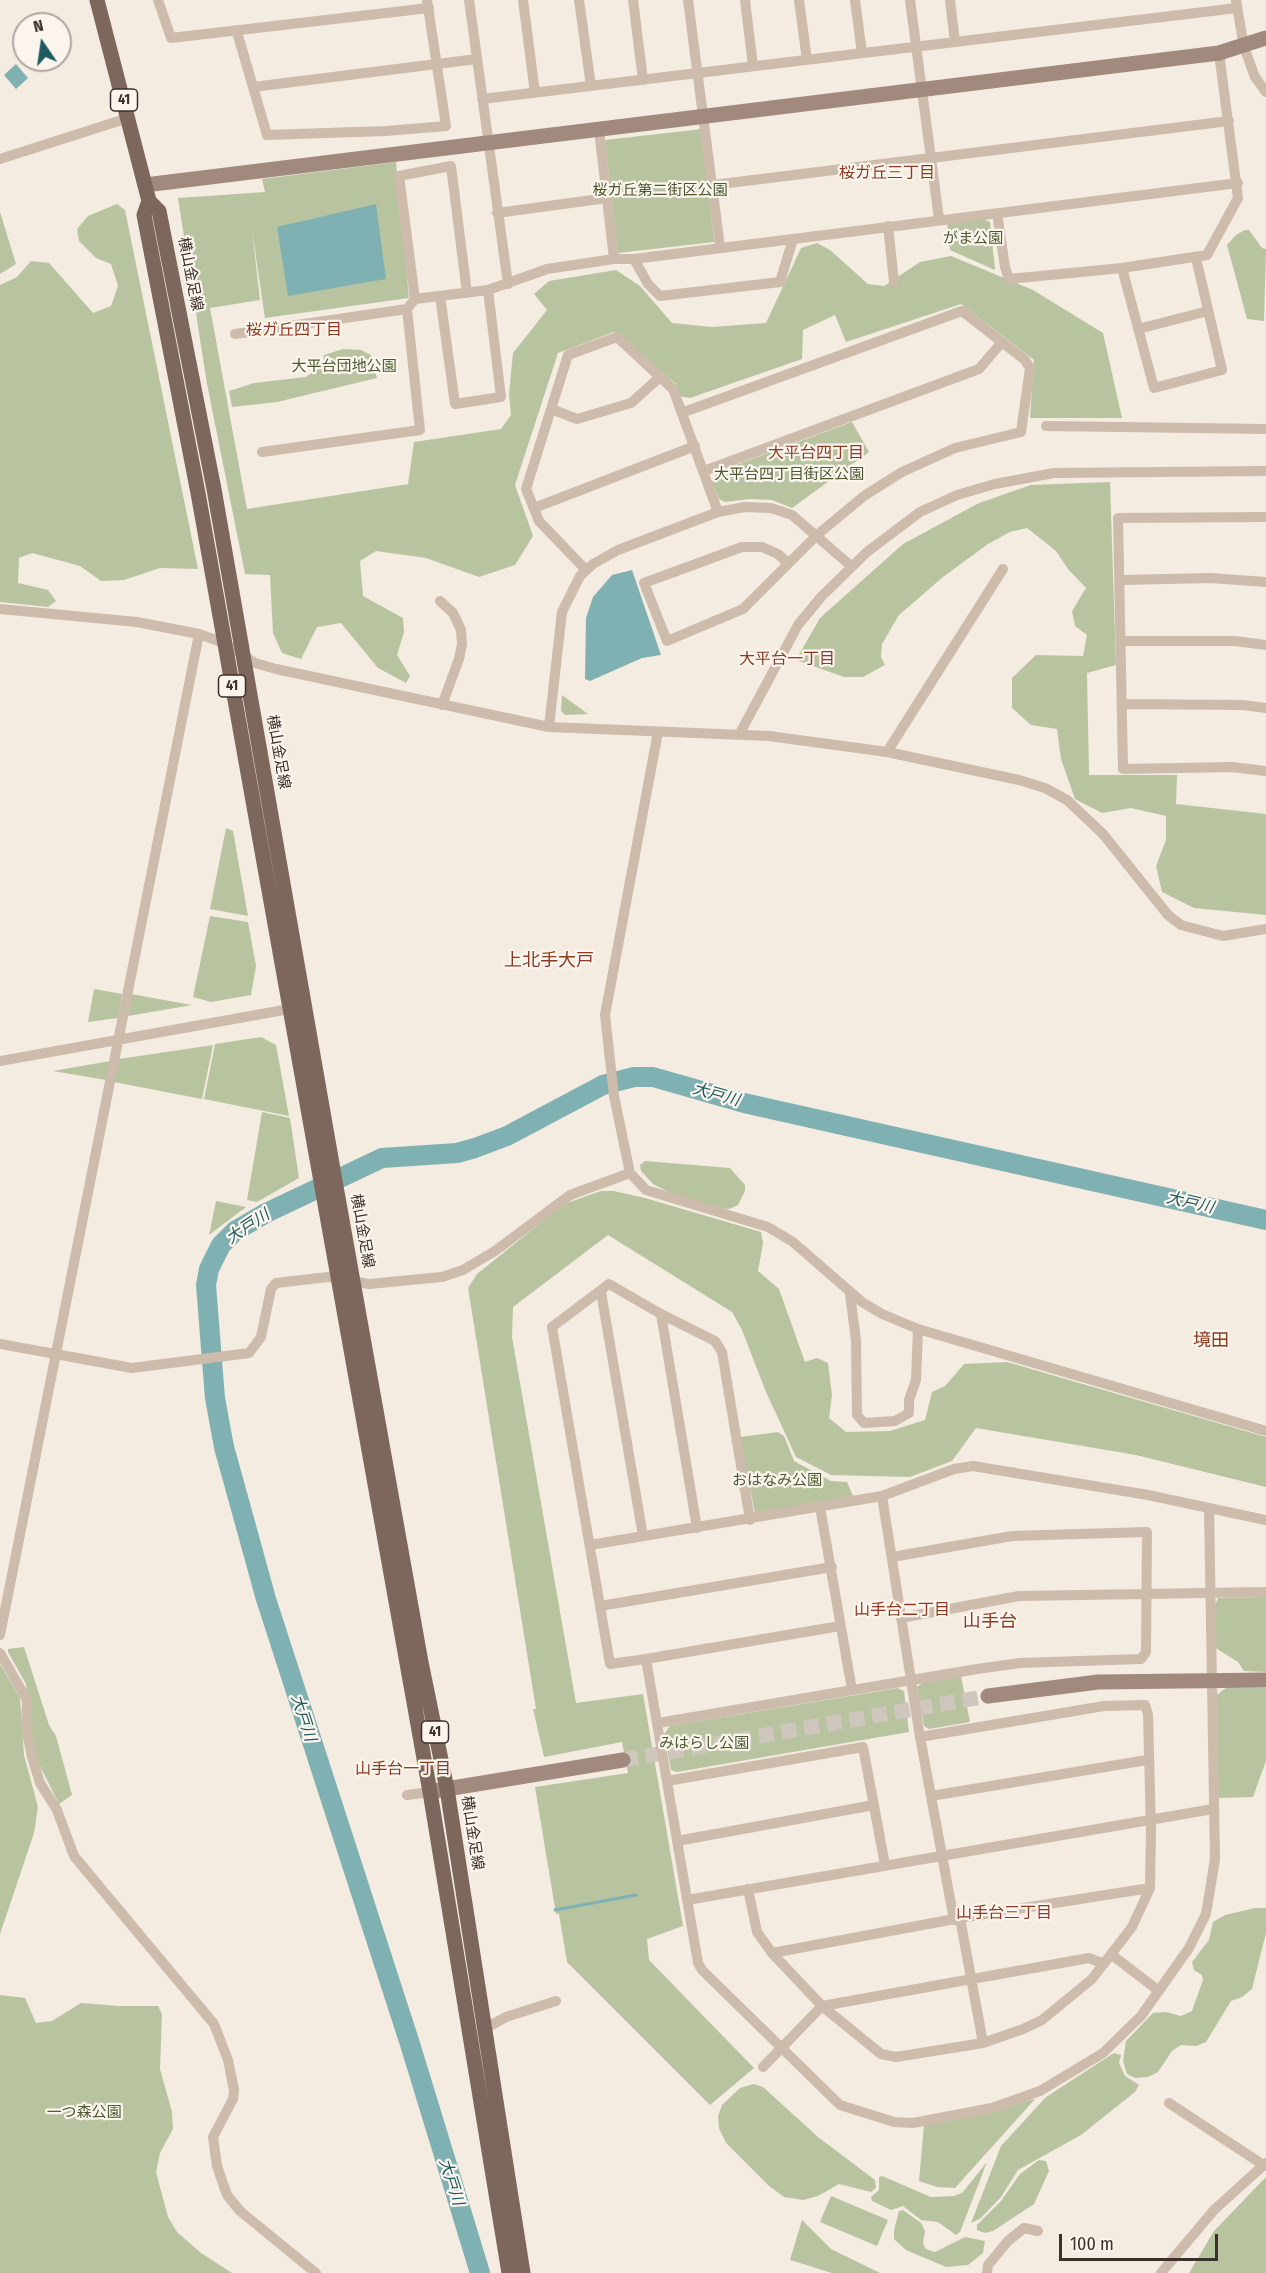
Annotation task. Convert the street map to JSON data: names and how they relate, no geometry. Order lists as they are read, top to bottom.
{
  "streets": {
    "main road": ["41", "横山金足線"]
  },
  "districts": [
    "桜ガ丘三丁目",
    "桜ガ丘四丁目",
    "大平台四丁目",
    "大平台一丁目",
    "上北手大戸",
    "境田",
    "山手台二丁目",
    "山手台",
    "山手台一丁目",
    "山手台三丁目"
  ],
  "water": ["大戸川"],
  "parks": [
    "桜ガ丘第二街区公園",
    "がま公園",
    "大平台団地公園",
    "大平台四丁目街区公園",
    "おはなみ公園",
    "みはらし公園",
    "一つ森公園"
  ],
  "scale_bar": "100 m",
  "north": "top"
}
